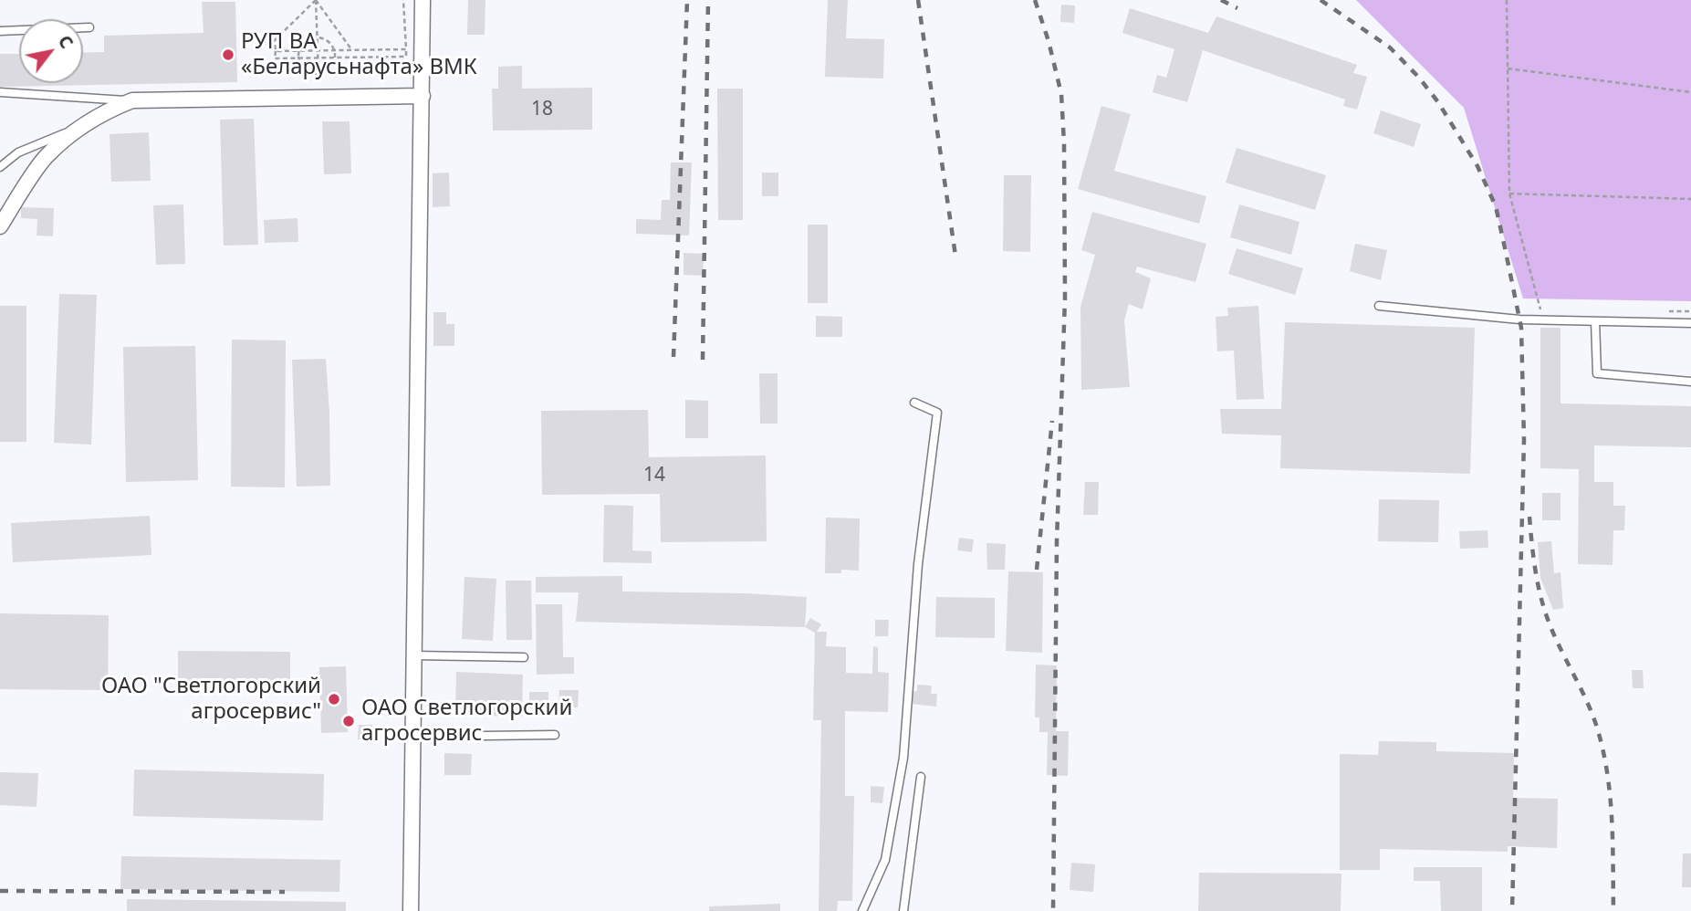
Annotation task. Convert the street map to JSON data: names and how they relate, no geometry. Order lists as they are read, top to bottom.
{
  "places": ["РУП ВА «Беларусьнафта» ВМК", "ОАО \"Светлогорский агросервис\"", "ОАО Светлогорский агросервис"],
  "house_numbers": ["18", "14"],
  "north": "top right"
}
